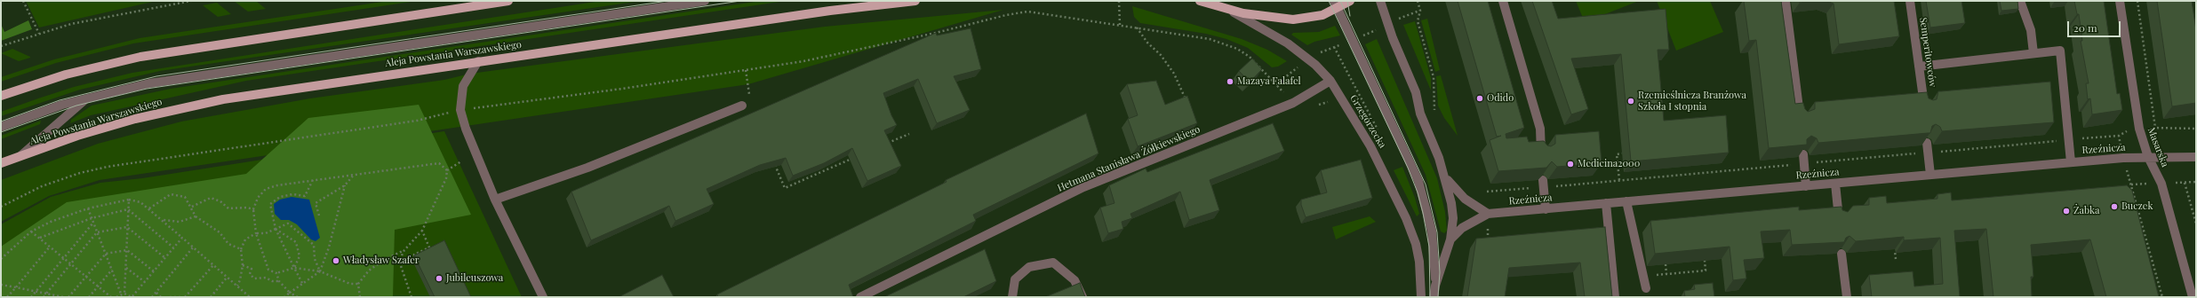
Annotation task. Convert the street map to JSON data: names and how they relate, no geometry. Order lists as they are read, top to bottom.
{
  "streets": {
    "main road": ["Aleja Powstania Warszawskiego"],
    "street": [
      "Semperitowców",
      "Grzegórzecka",
      "Masarska",
      "Rzeźnicza",
      "Hetmana Stanisława Żółkiewskiego"
    ]
  },
  "crossings": [
    ["Grzegórzecka", "Hetmana Stanisława Żółkiewskiego"],
    ["Masarska", "Rzeźnicza"]
  ],
  "places": [
    "Mazaya Falafel",
    "Odido",
    "Rzemieślnicza Branżowa Szkoła I stopnia",
    "Medicina2000",
    "Buczek",
    "Żabka",
    "Władysław Szafer",
    "Jubileuszowa"
  ],
  "scale_bar": "20 m"
}
